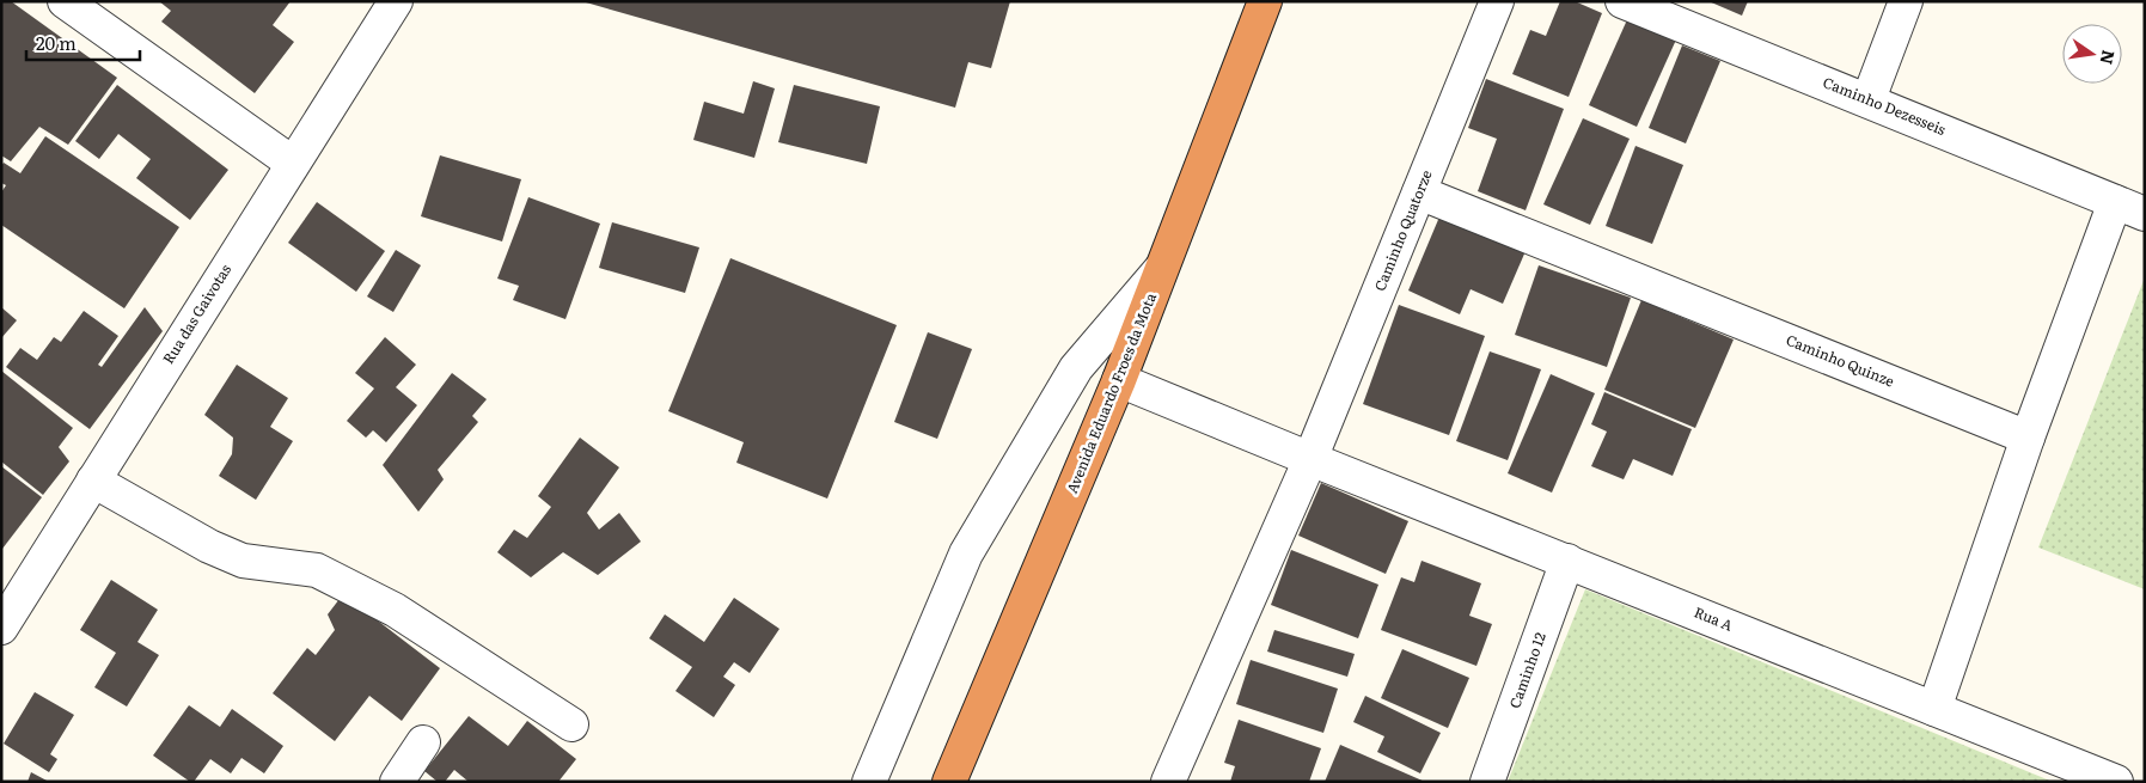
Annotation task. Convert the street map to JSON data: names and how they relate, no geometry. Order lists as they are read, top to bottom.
{
  "streets": {
    "highway": ["Avenida Eduardo Froes da Mota"],
    "street": [
      "Caminho Dezesseis",
      "Caminho Quatorze",
      "Rua das Gaivotas",
      "Caminho Quinze",
      "Rua A",
      "Caminho 12"
    ]
  },
  "crossings": [
    ["Caminho Quatorze", "Caminho Quinze"],
    ["Caminho Quatorze", "Rua A"],
    ["Avenida Eduardo Froes da Mota", "Rua A"],
    ["Rua A", "Caminho 12"]
  ],
  "scale_bar": "20 m",
  "north": "right"
}
